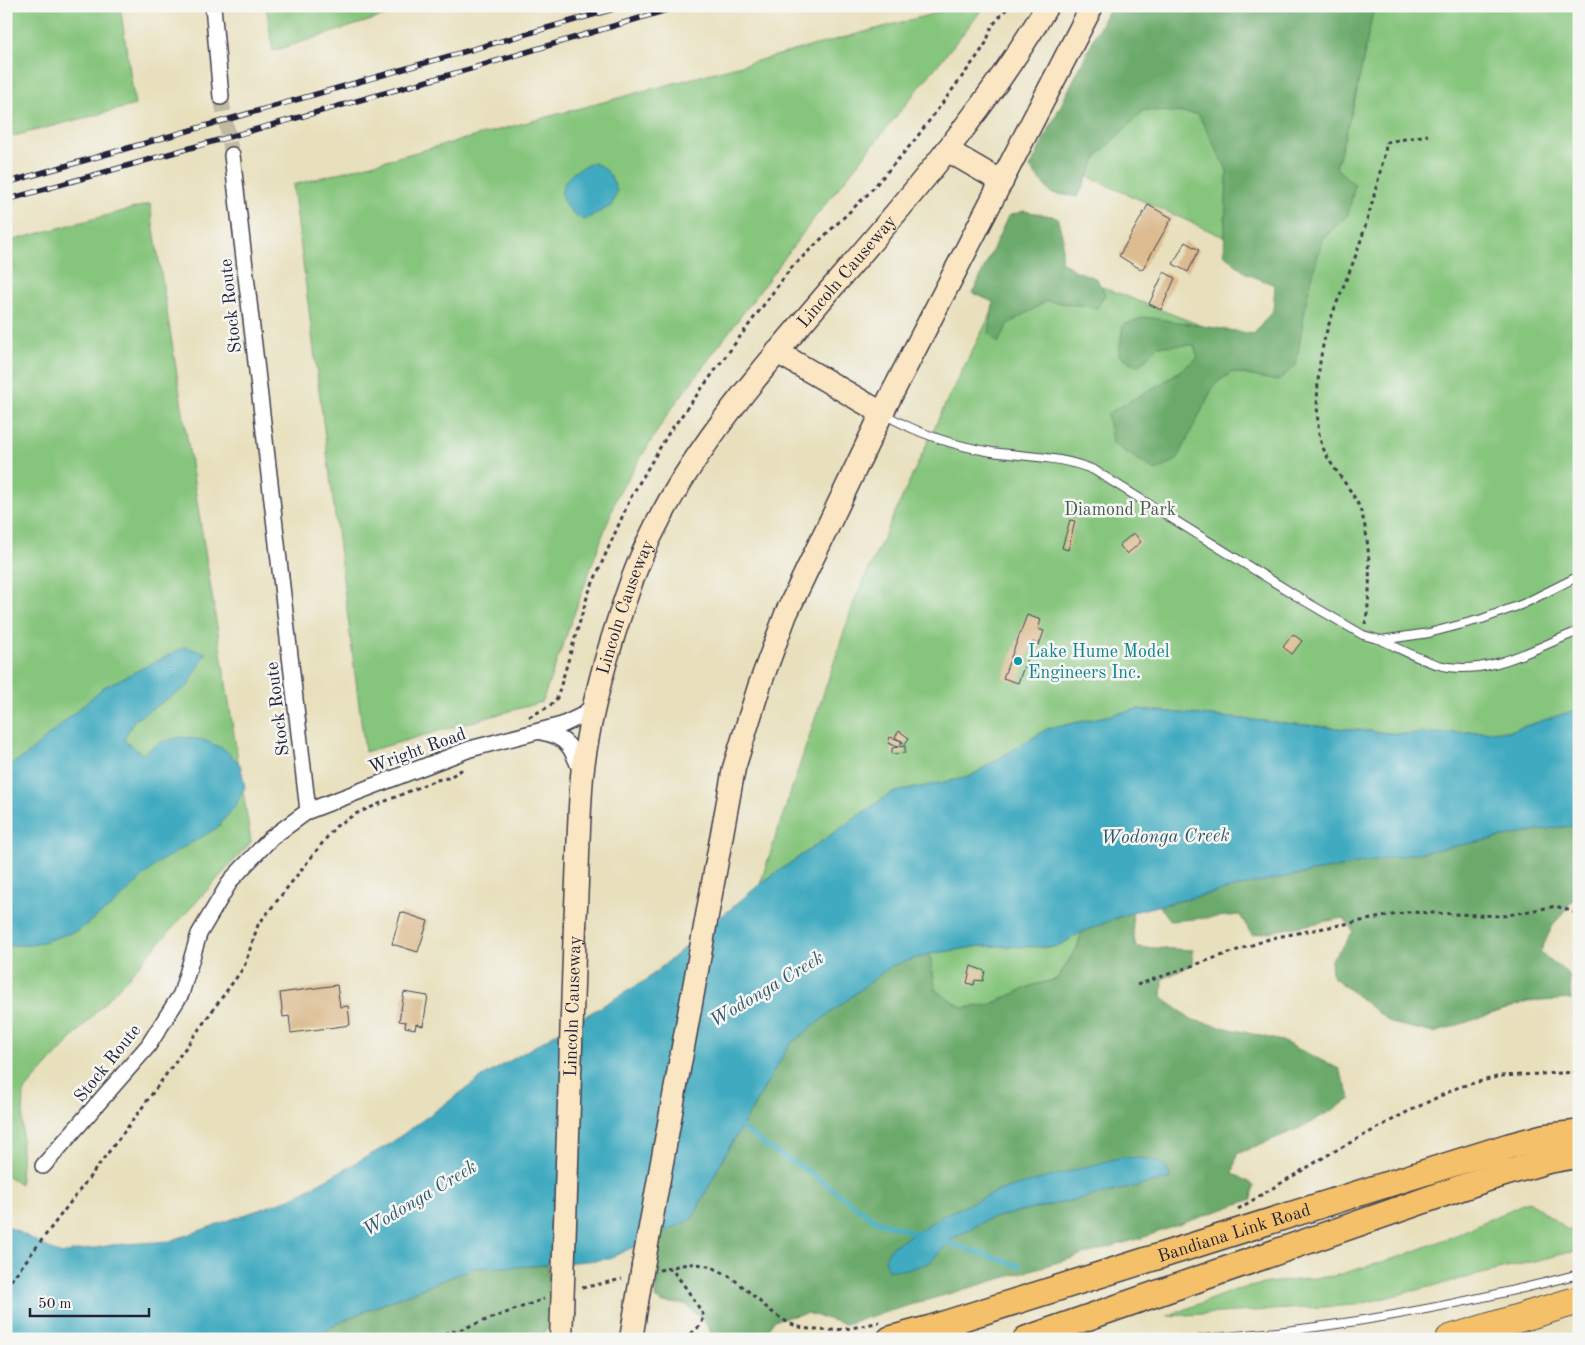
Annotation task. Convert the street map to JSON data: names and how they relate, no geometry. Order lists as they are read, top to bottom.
{
  "streets": {
    "main road": ["Lincoln Causeway", "Bandiana Link Road"],
    "street": ["Stock Route", "Wright Road"]
  },
  "crossings": [
    ["Lincoln Causeway", "Wright Road"],
    ["Stock Route", "Wright Road"]
  ],
  "water": ["Wodonga Creek"],
  "parks": ["Diamond Park"],
  "places": ["Lake Hume Model Engineers Inc."],
  "scale_bar": "50 m"
}
